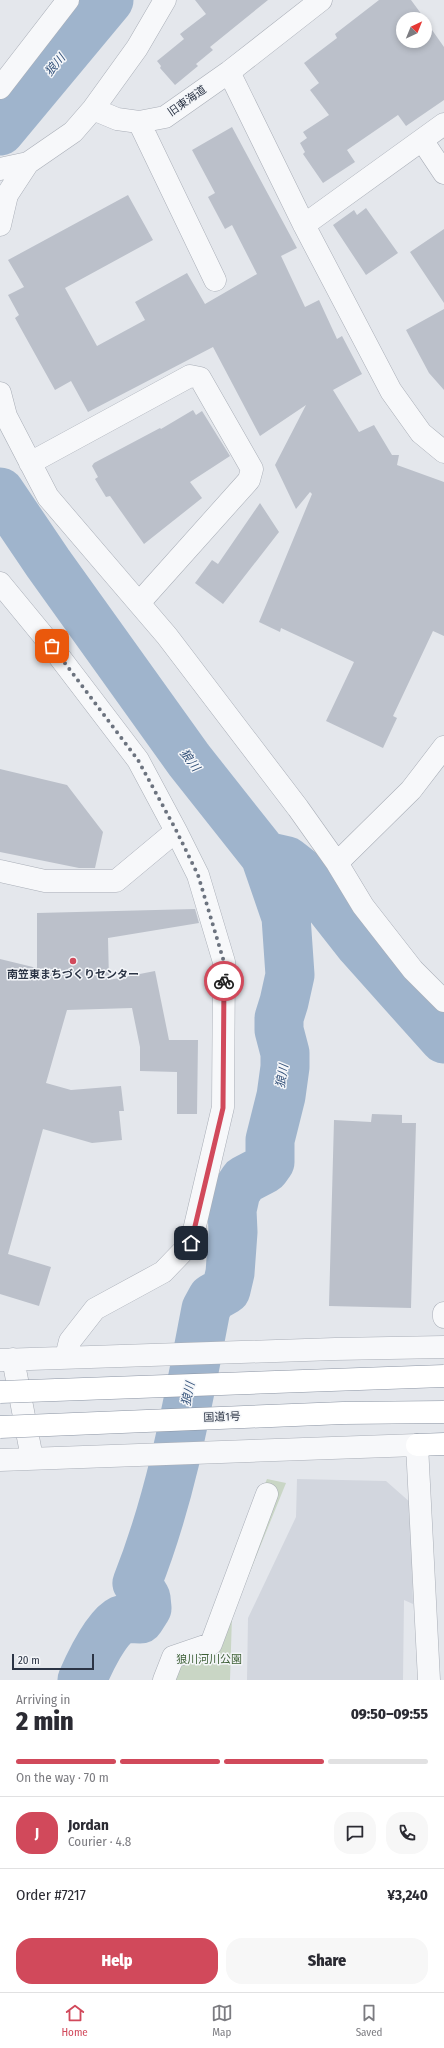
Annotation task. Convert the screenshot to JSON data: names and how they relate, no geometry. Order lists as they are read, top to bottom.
{
  "streets": {
    "highway": ["国道1号"],
    "street": ["旧東海道"]
  },
  "water": ["狼川"],
  "parks": ["狼川河川公園"],
  "places": ["南笠東まちづくりセンター"],
  "scale_bar": "20 m",
  "north": "top right",
  "page": {
    "scale": "20 m",
    "heading": ["2 min", "Arriving in", "09:50–09:55"],
    "panel": [
      "Jordan",
      "Courier · 4.8",
      "Order #7217",
      "¥3,240"
    ],
    "bar": "On the way · 70 m",
    "round": "J",
    "buttons": ["Help", "Share"],
    "tabs": ["Home", "Map", "Saved"]
  }
}
